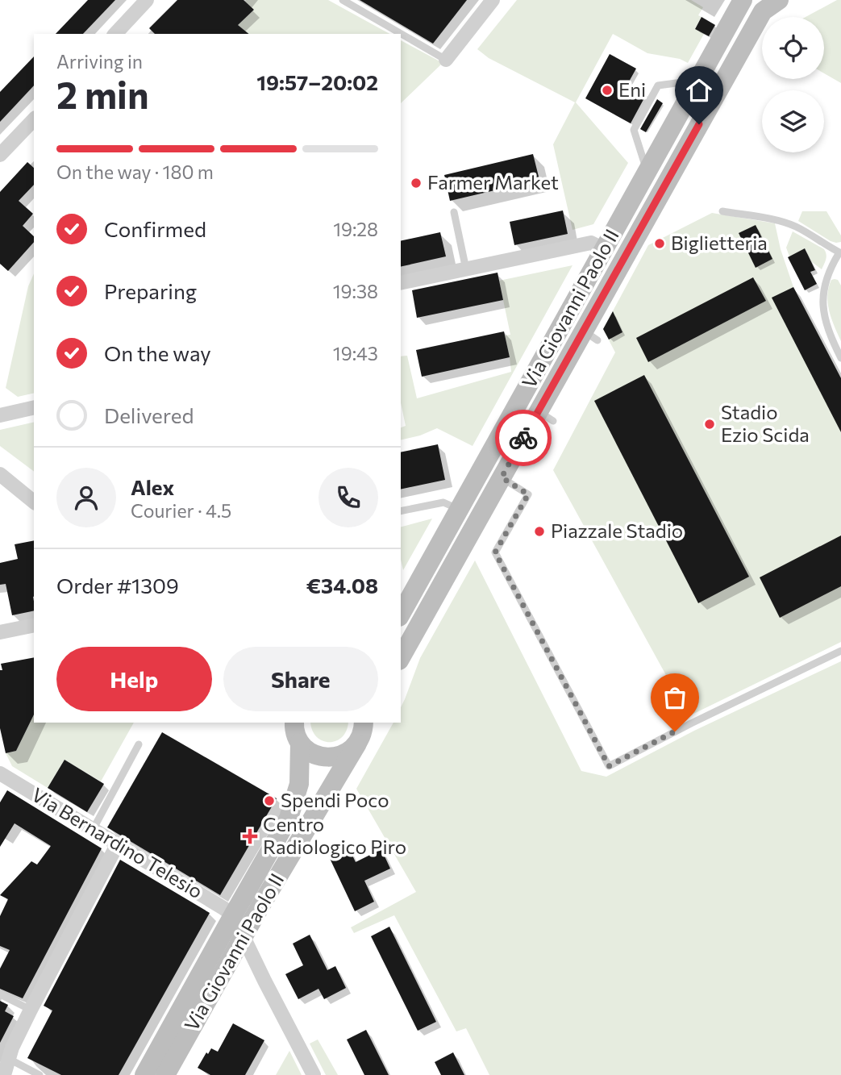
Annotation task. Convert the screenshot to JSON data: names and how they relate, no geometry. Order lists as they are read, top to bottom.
{
  "streets": {
    "street": ["Via Giovanni Paolo II", "Via Bernardino Telesio"]
  },
  "crossings": [
    ["Via Giovanni Paolo II", "Via Bernardino Telesio"]
  ],
  "places": {
    "other": [
      "Eni",
      "Farmer Market",
      "Biglietteria",
      "Stadio Ezio Scida",
      "Piazzale Stadio",
      "Spendi Poco"
    ],
    "health": ["Centro Radiologico Piro"]
  },
  "page": {
    "heading": ["2 min", "Arriving in", "19:57–20:02"],
    "panel": [
      "Alex",
      "Courier · 4.5",
      "Order #1309",
      "€34.08"
    ],
    "bar": "On the way · 180 m",
    "list": [
      ["Confirmed", "19:28"],
      ["Preparing", "19:38"],
      ["On the way", "19:43"],
      "Delivered"
    ],
    "buttons": ["Help", "Share"]
  }
}
